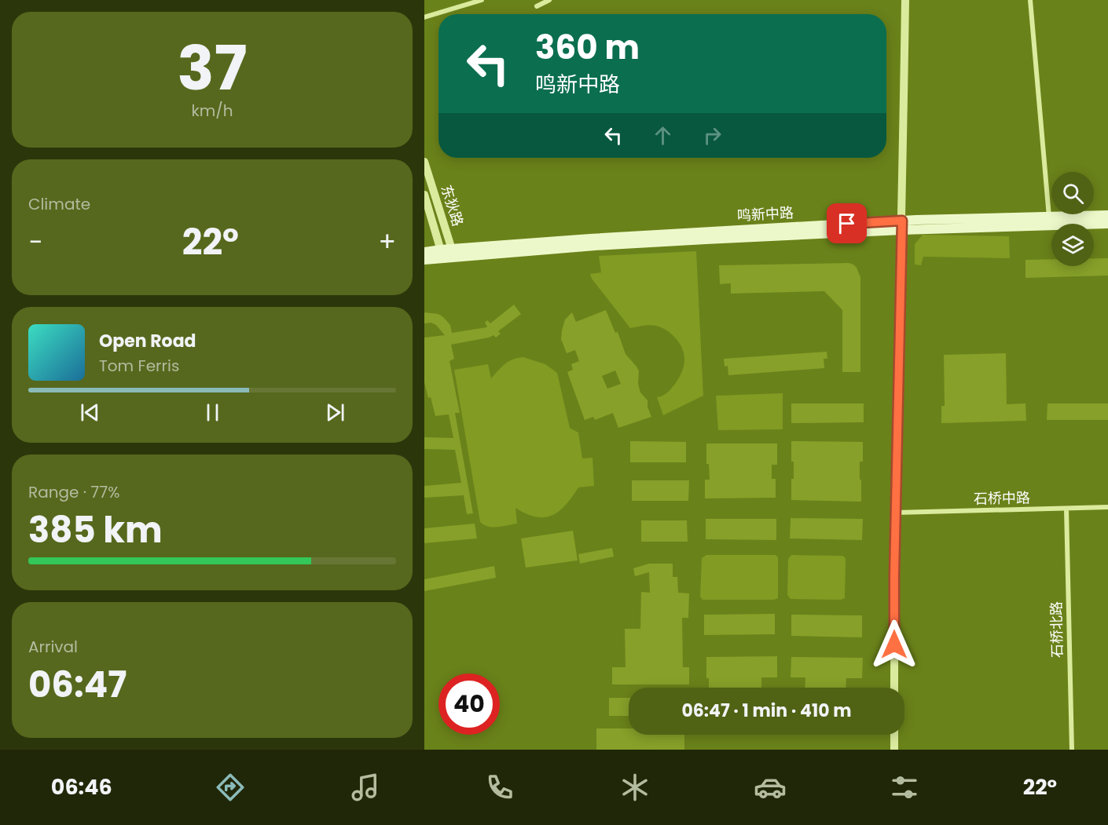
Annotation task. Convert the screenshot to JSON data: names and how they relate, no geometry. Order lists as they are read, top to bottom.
{
  "streets": {
    "main road": ["鸣新中路"],
    "street": ["东狄路", "石桥中路", "石桥北路"]
  },
  "crossings": [
    ["东狄路", "鸣新中路"],
    ["石桥中路", "石桥北路"]
  ],
  "page": {
    "tile": [
      ["37", "km/h"],
      "Climate",
      ["Range · 77%", "385 km"],
      ["Arrival", "06:47"]
    ],
    "turn": ["360 m", "鸣新中路"],
    "heat": ["−", "22°", "+"],
    "song": ["Open Road", "Tom Ferris"],
    "limit": "40",
    "trip": "06:47 · 1 min · 410 m",
    "tabs": ["06:46", "22°"]
  }
}
